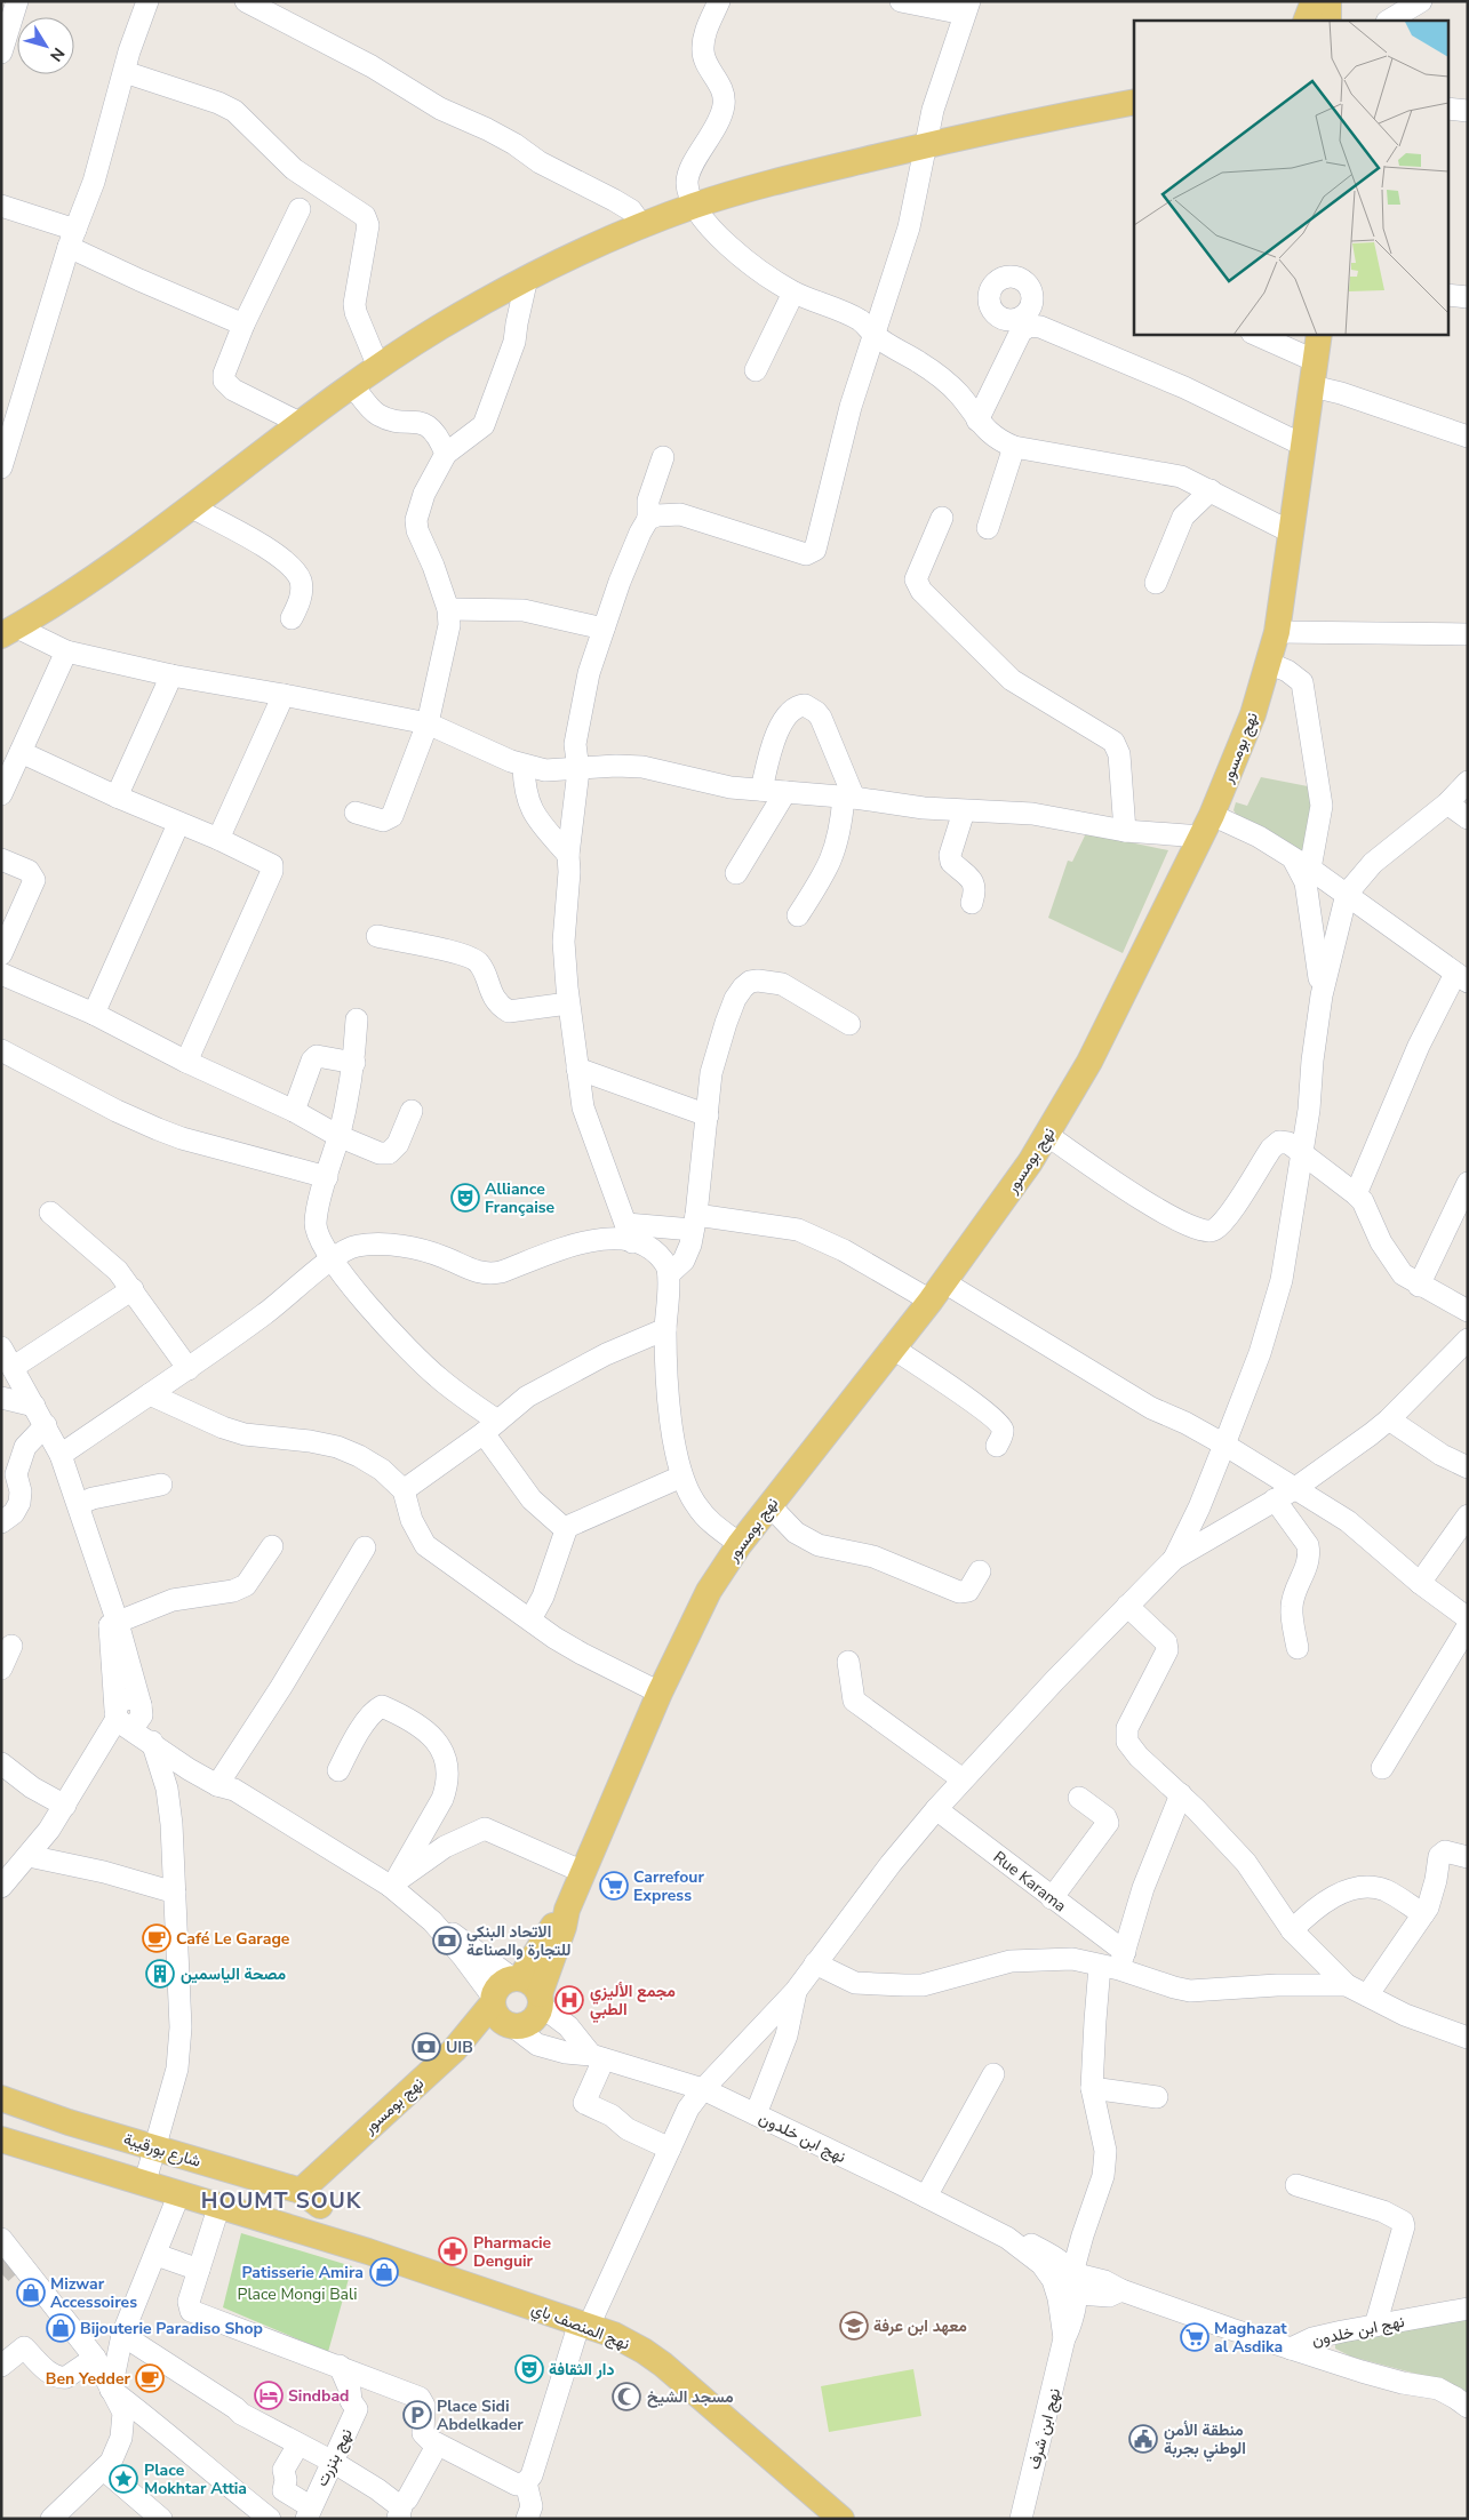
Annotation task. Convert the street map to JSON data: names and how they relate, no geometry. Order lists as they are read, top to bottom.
{
  "streets": {
    "main road": ["نهج بومسور", "شارع بورقيبة", "نهج المنصف باي"],
    "street": [
      "Rue Karama",
      "نهج ابن خلدون",
      "نهج ابن شرف",
      "نهج بنزرت"
    ]
  },
  "crossings": [
    ["نهج بومسور", "نهج ابن خلدون"],
    ["نهج بومسور", "شارع بورقيبة"],
    ["نهج بومسور", "نهج المنصف باي"],
    ["Rue Karama", "نهج ابن شرف"],
    ["نهج ابن خلدون", "نهج ابن شرف"]
  ],
  "districts": ["HOUMT SOUK"],
  "parks": ["Place Mongi Bali"],
  "places": {
    "theatre": ["Alliance Française", "دار الثقافة"],
    "supermarket": ["Carrefour Express", "Maghazat al Asdika"],
    "cafe": ["Café Le Garage", "Ben Yedder"],
    "bank": ["الاتحاد البنكي للتجارة والصناعة", "UIB"],
    "building": ["مصحة الياسمين"],
    "hospital": ["مجمع الأليزي الطبي"],
    "pharmacy": ["Pharmacie Denguir"],
    "shop": ["Patisserie Amira", "Mizwar Accessoires", "Bijouterie Paradiso Shop"],
    "school or university": ["معهد ابن عرفة"],
    "hotel": ["Sindbad"],
    "mosque": ["مسجد الشيخ"],
    "parking": ["Place Sidi Abdelkader"],
    "public building": ["منطقة الأمن الوطني بجربة"],
    "place": ["Place Mokhtar Attia"]
  },
  "north": "bottom right"
}
